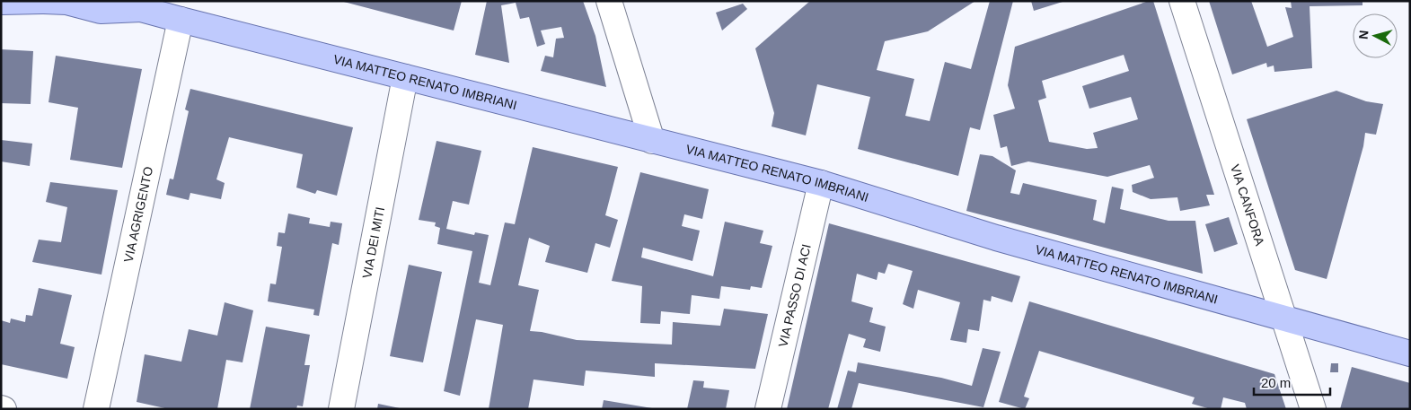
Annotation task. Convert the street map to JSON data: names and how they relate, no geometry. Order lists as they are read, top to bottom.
{
  "streets": {
    "main road": ["VIA MATTEO RENATO IMBRIANI"],
    "street": [
      "VIA CANFORA",
      "VIA AGRIGENTO",
      "VIA DEI MITI",
      "VIA PASSO DI ACI"
    ]
  },
  "crossings": [
    ["VIA MATTEO RENATO IMBRIANI", "VIA CANFORA"],
    ["VIA MATTEO RENATO IMBRIANI", "VIA AGRIGENTO"],
    ["VIA MATTEO RENATO IMBRIANI", "VIA DEI MITI"],
    ["VIA MATTEO RENATO IMBRIANI", "VIA PASSO DI ACI"]
  ],
  "scale_bar": "20 m",
  "north": "left"
}
